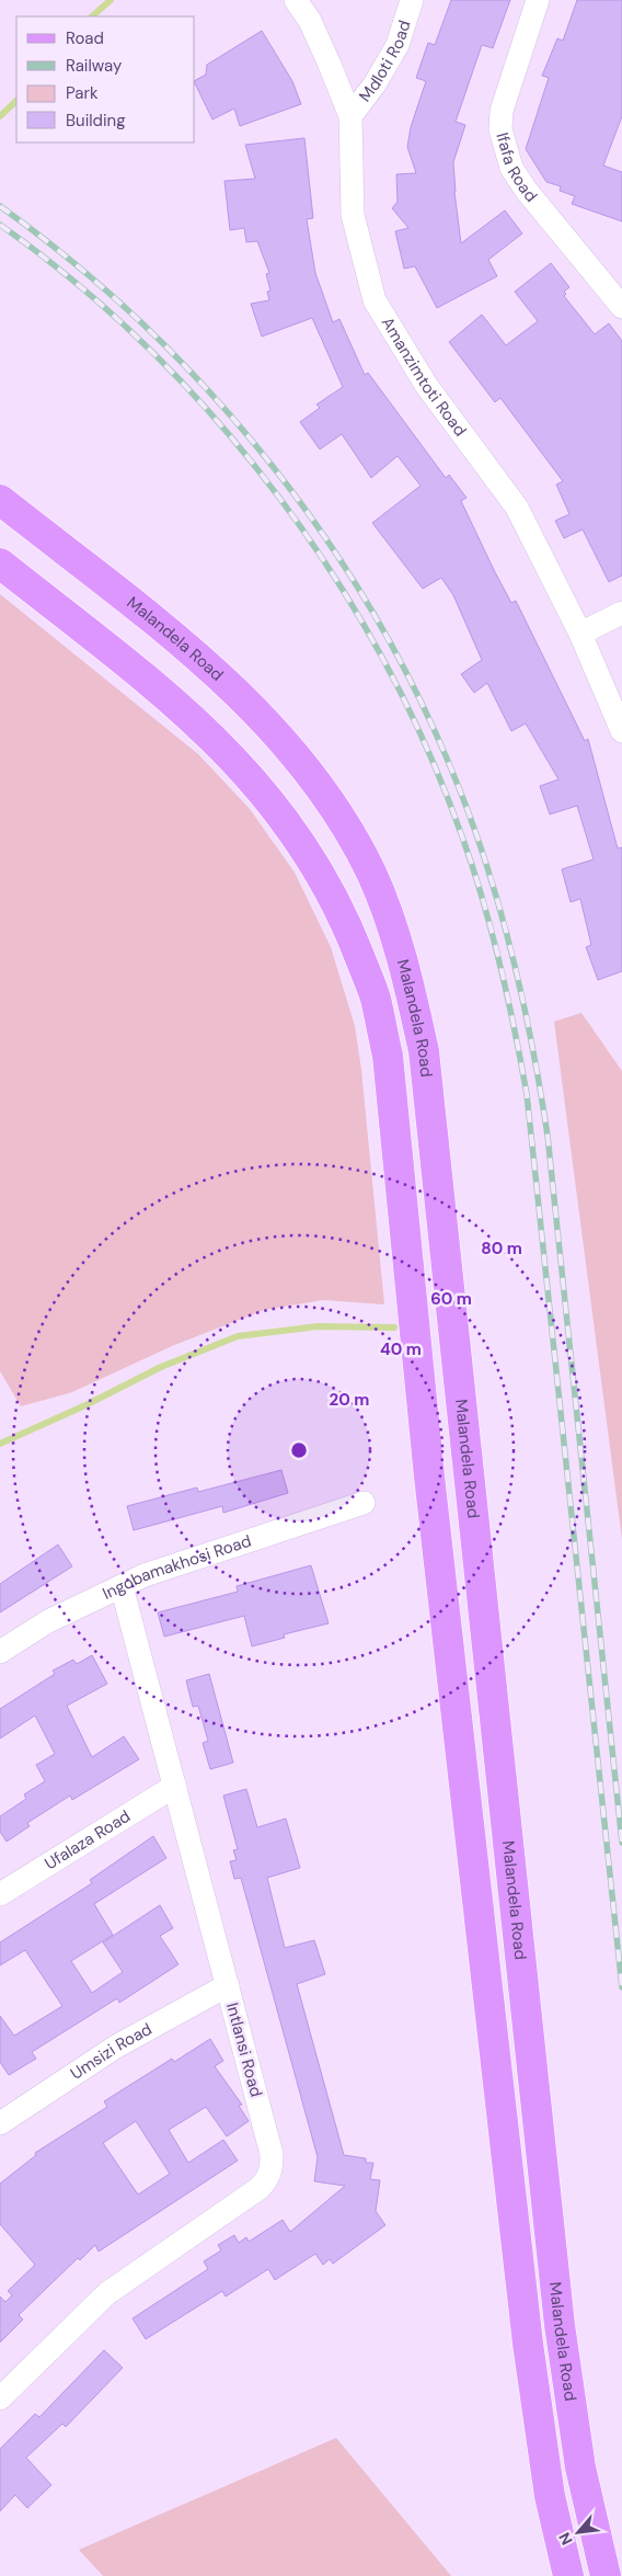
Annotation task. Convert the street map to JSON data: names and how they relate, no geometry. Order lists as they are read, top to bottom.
{
  "streets": {
    "main road": ["Malandela Road"],
    "street": [
      "Mdloti Road",
      "Ifafa Road",
      "Amanzimtoti Road",
      "Ingobamakhosi Road",
      "Ufalaza Road",
      "Intlansi Road",
      "Umsizi Road"
    ]
  },
  "crossings": [
    ["Mdloti Road", "Amanzimtoti Road"],
    ["Ingobamakhosi Road", "Intlansi Road"],
    ["Ufalaza Road", "Intlansi Road"],
    ["Intlansi Road", "Umsizi Road"]
  ],
  "legend": [
    "Road",
    "Railway",
    "Park",
    "Building"
  ],
  "north": "bottom left",
  "rings": [
    "80 m",
    "60 m",
    "40 m",
    "20 m"
  ]
}
